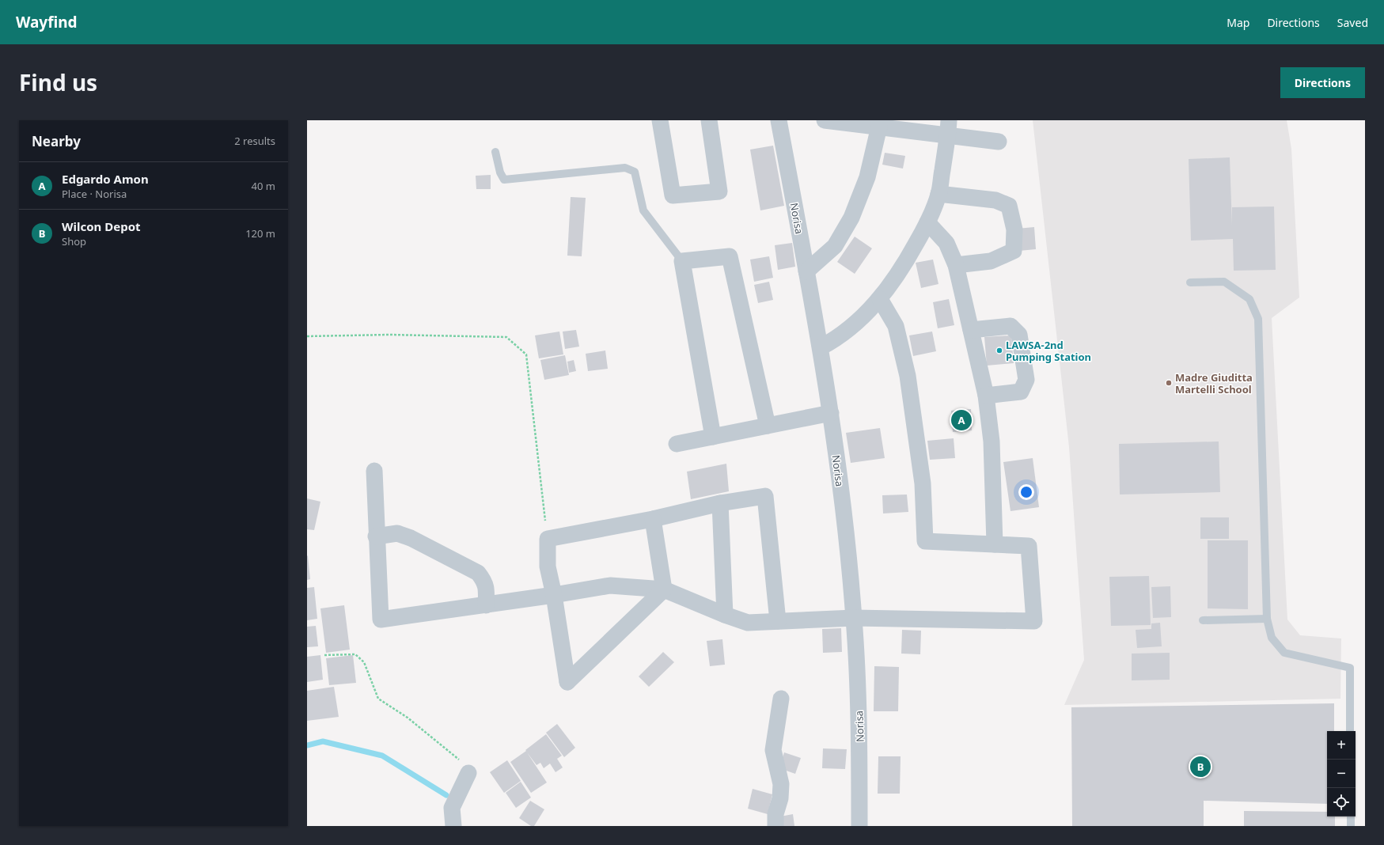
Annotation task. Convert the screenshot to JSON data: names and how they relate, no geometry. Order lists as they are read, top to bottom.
{
  "streets": {
    "street": ["Norisa"]
  },
  "places": ["LAWSA-2nd Pumping Station", "Madre Giuditta Martelli School"],
  "page": {
    "header": "Wayfind",
    "nav": ["Map", "Directions", "Saved"],
    "title": "Find us",
    "buttons": "Directions",
    "heading": ["Nearby", "2 results"],
    "list": [
      {
        "mark": "A",
        "name": "Edgardo Amon",
        "note": "Place · Norisa",
        "value": "40 m"
      },
      {
        "mark": "B",
        "name": "Wilcon Depot",
        "note": "Shop",
        "value": "120 m"
      }
    ],
    "pins": ["A", "B"],
    "map_buttons": ["+", "−"]
  }
}
